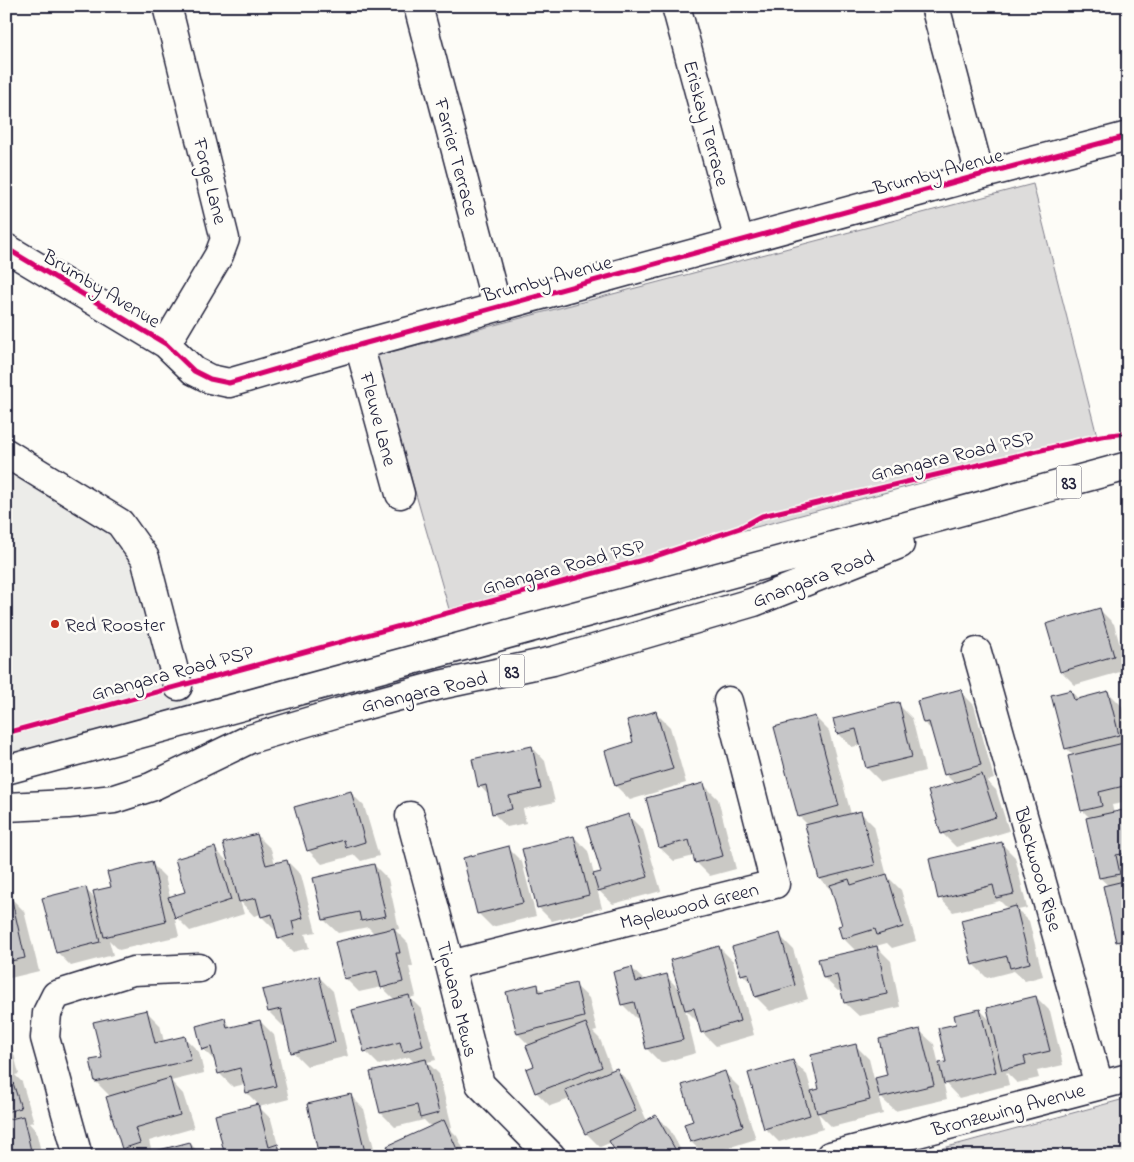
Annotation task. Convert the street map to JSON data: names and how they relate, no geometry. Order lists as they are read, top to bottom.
{
  "streets": {
    "street": [
      "Eriskay Terrace",
      "Farrier Terrace",
      "Brumby Avenue",
      "Forge Lane",
      "Fleuve Lane",
      "83",
      "Gnangara Road",
      "Blackwood Rise",
      "Maplewood Green",
      "Tipuana Mews",
      "Bronzewing Avenue"
    ],
    "cycle path": ["Gnangara Road PSP"]
  },
  "crossings": [
    ["Eriskay Terrace", "Brumby Avenue"],
    ["Farrier Terrace", "Brumby Avenue"],
    ["Brumby Avenue", "Forge Lane"],
    ["Brumby Avenue", "Fleuve Lane"],
    ["Blackwood Rise", "Bronzewing Avenue"],
    ["Maplewood Green", "Tipuana Mews"]
  ],
  "places": ["Red Rooster"]
}
